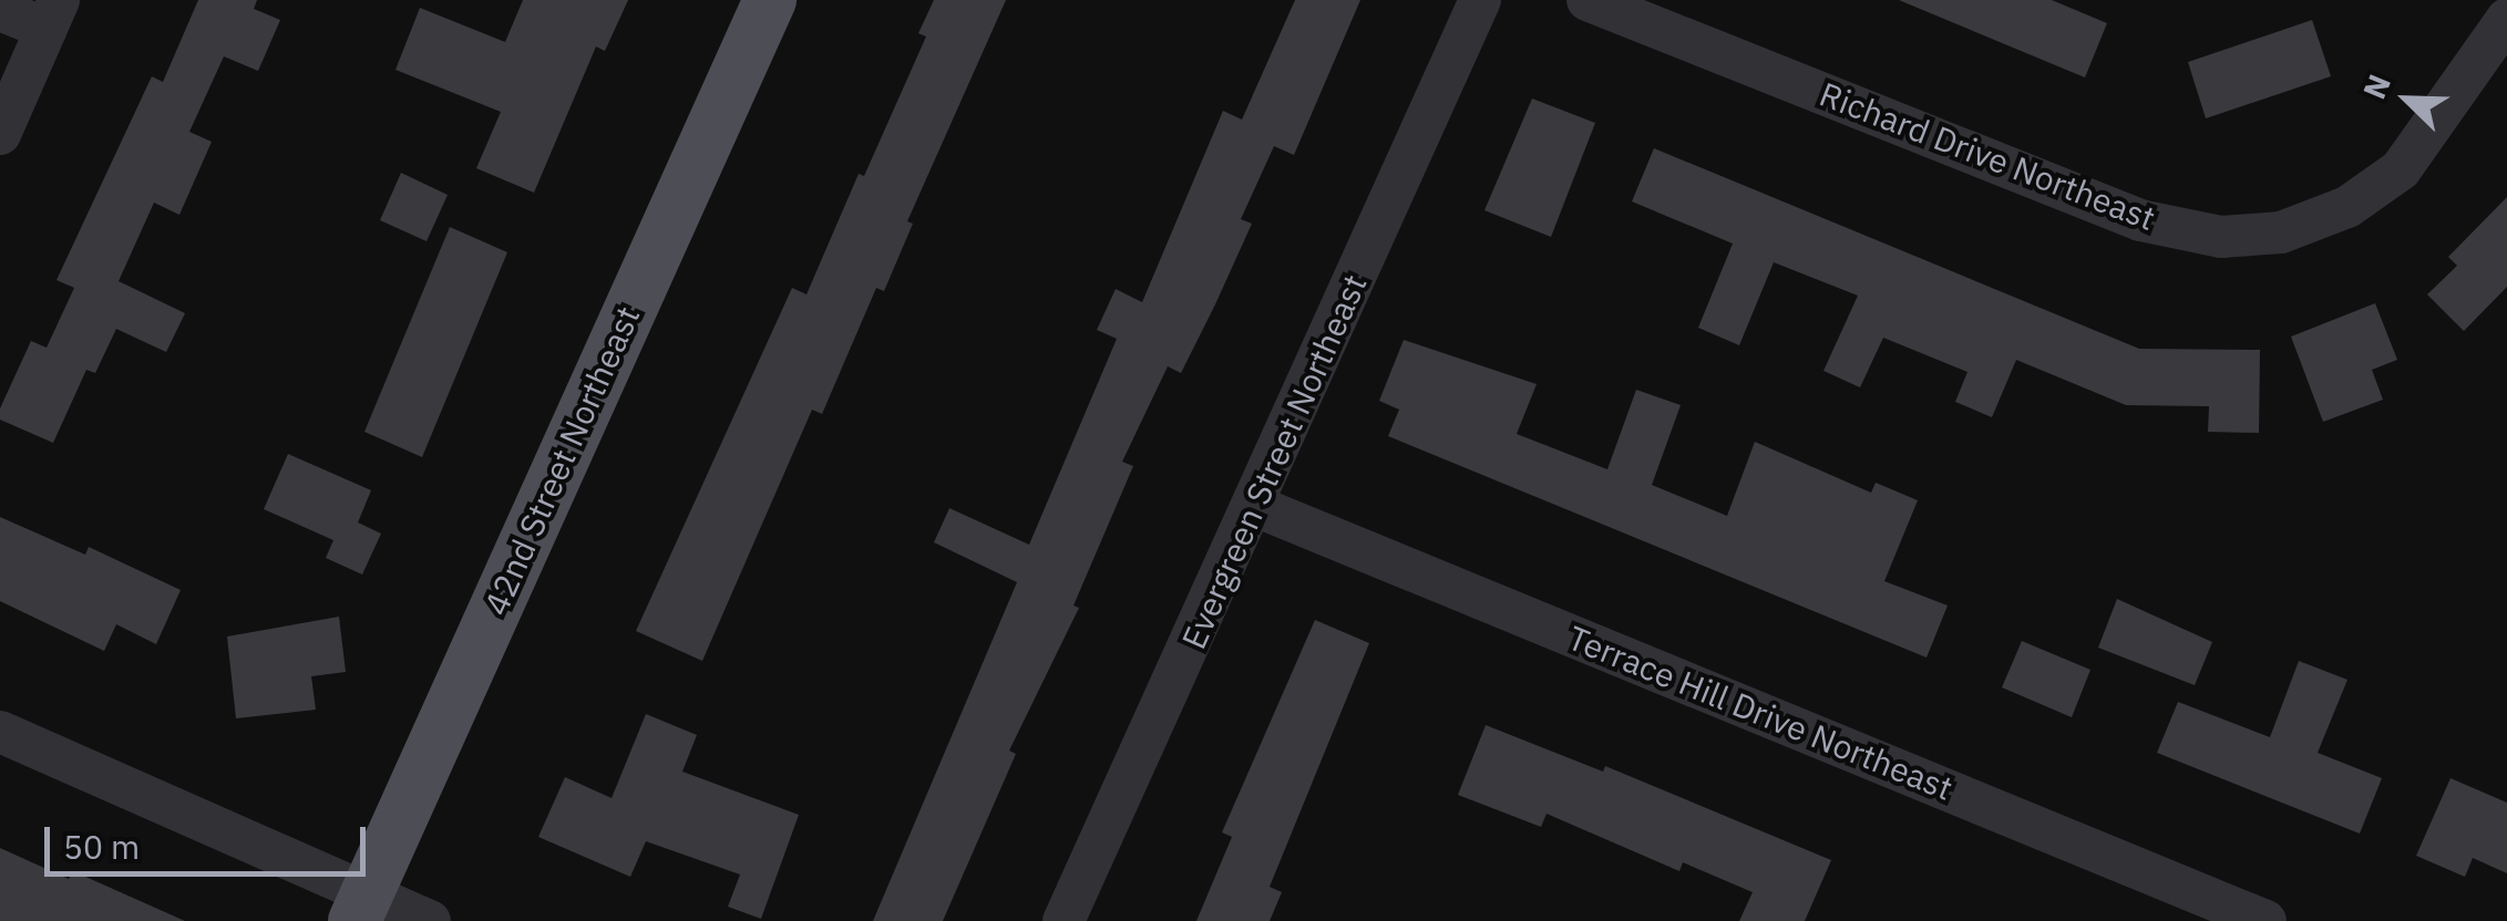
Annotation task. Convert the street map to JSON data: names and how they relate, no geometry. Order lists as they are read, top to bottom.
{
  "streets": {
    "main road": ["42nd Street Northeast"],
    "street": ["Richard Drive Northeast", "Evergreen Street Northeast", "Terrace Hill Drive Northeast"]
  },
  "crossings": [
    ["Evergreen Street Northeast", "Terrace Hill Drive Northeast"]
  ],
  "scale_bar": "50 m",
  "north": "top left"
}
